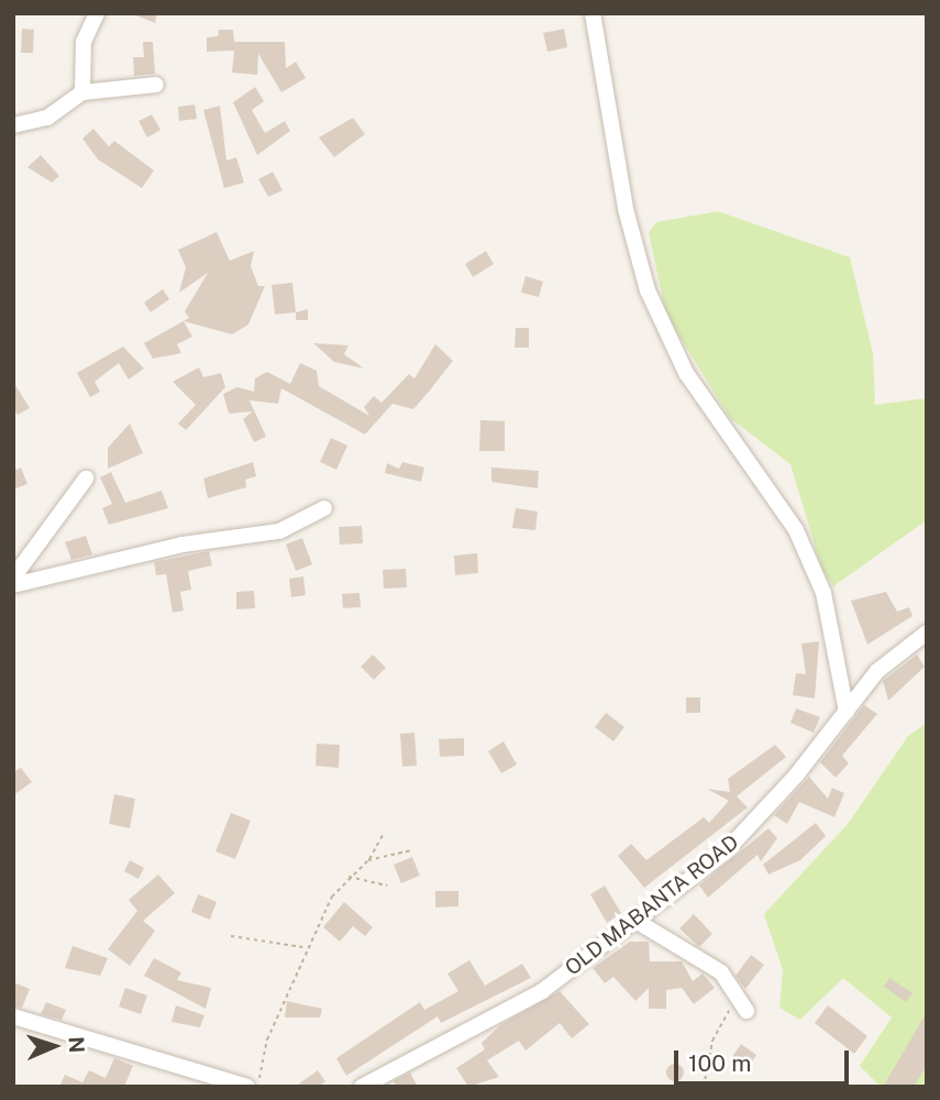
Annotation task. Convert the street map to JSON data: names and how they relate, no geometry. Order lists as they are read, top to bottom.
{
  "streets": {
    "street": ["OLD MABANTA ROAD"]
  },
  "scale_bar": "100 m",
  "north": "right"
}
